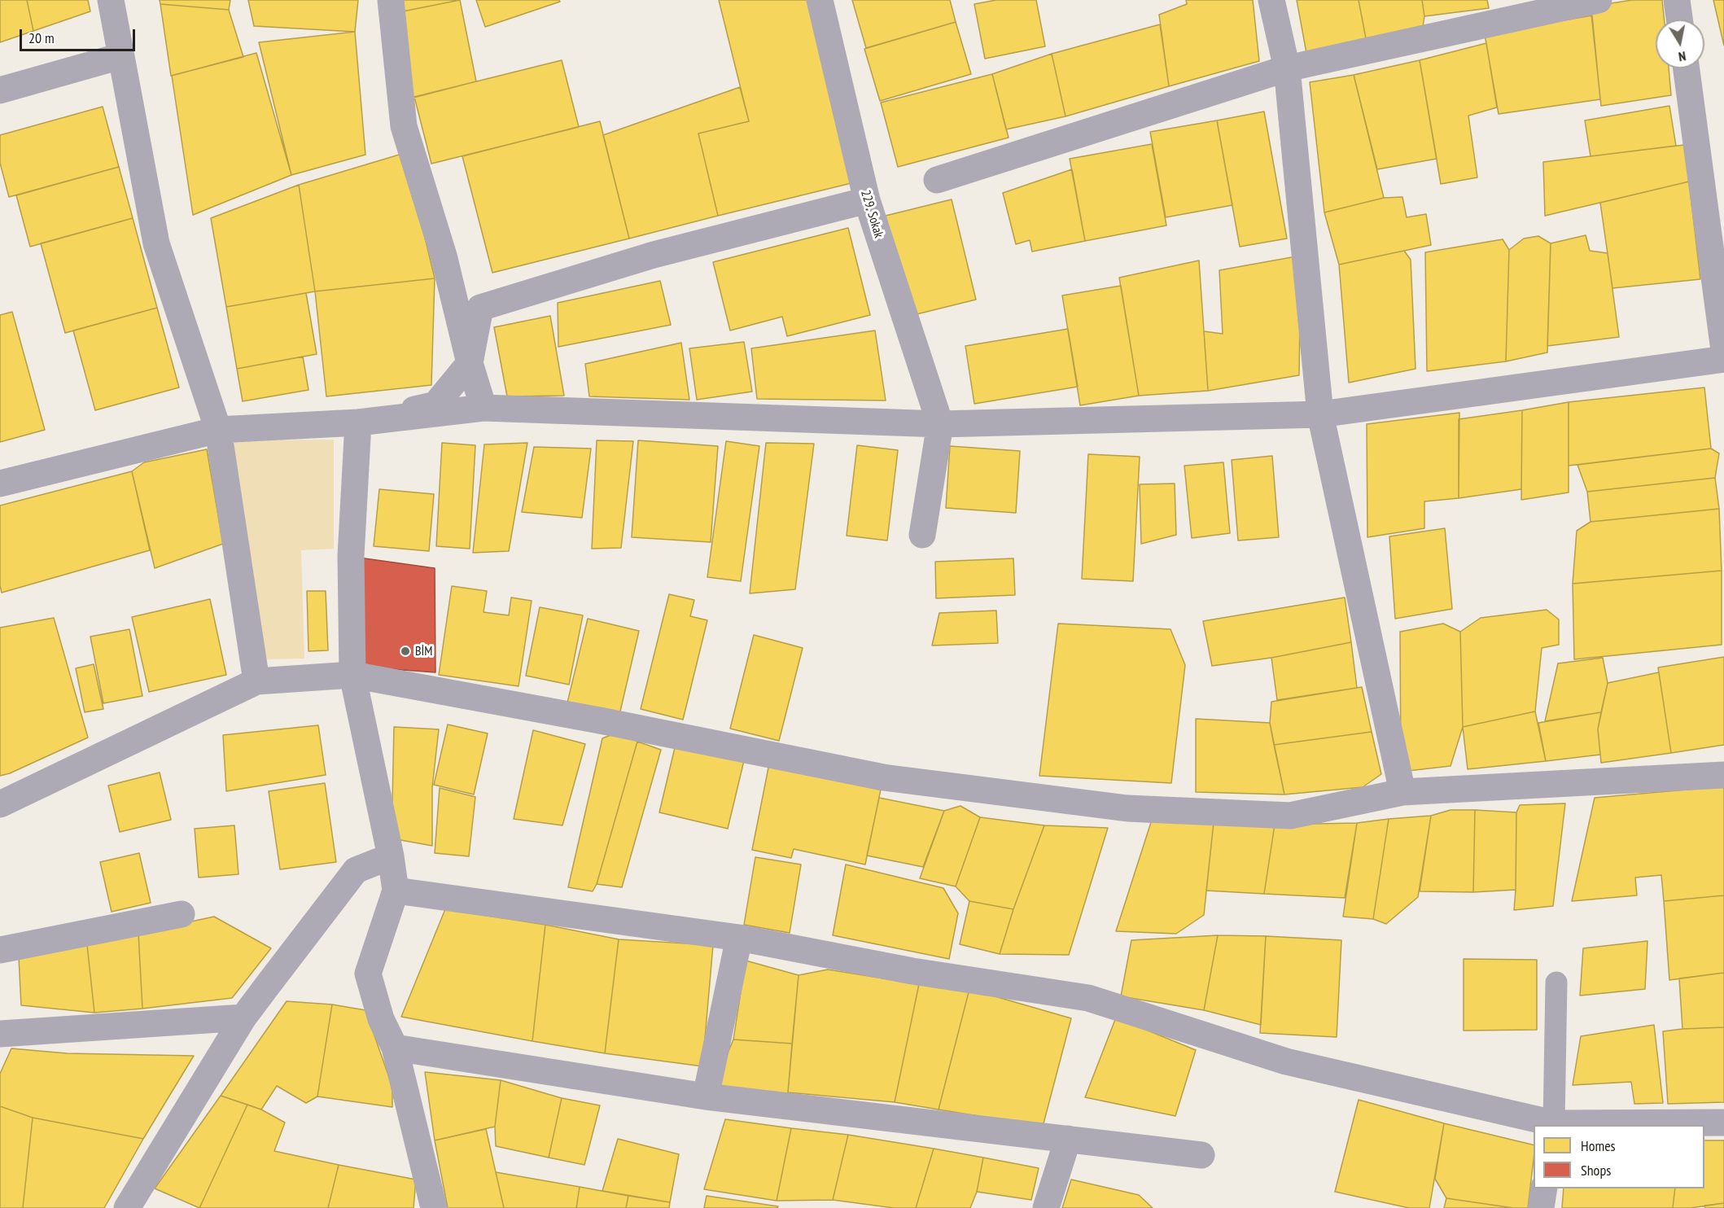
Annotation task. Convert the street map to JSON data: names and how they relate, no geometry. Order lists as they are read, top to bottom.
{
  "streets": {
    "street": ["229. Sokak"]
  },
  "places": ["BİM"],
  "legend": ["Homes", "Shops"],
  "scale_bar": "20 m",
  "north": "bottom"
}
